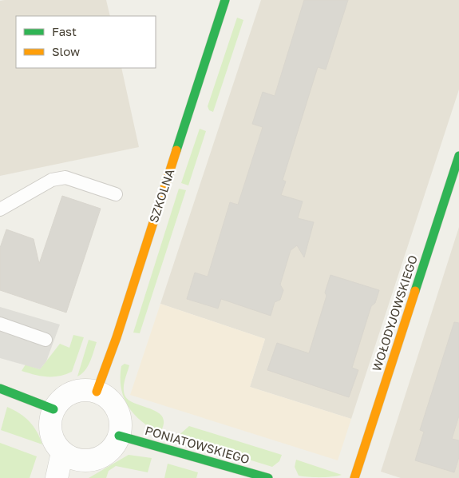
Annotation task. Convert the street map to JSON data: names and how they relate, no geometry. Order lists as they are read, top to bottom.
{
  "streets": {
    "street": ["SZKOLNA", "WOŁODYJOWSKIEGO", "PONIATOWSKIEGO"]
  },
  "crossings": [
    ["SZKOLNA", "PONIATOWSKIEGO"]
  ],
  "legend": ["Fast", "Slow"]
}
